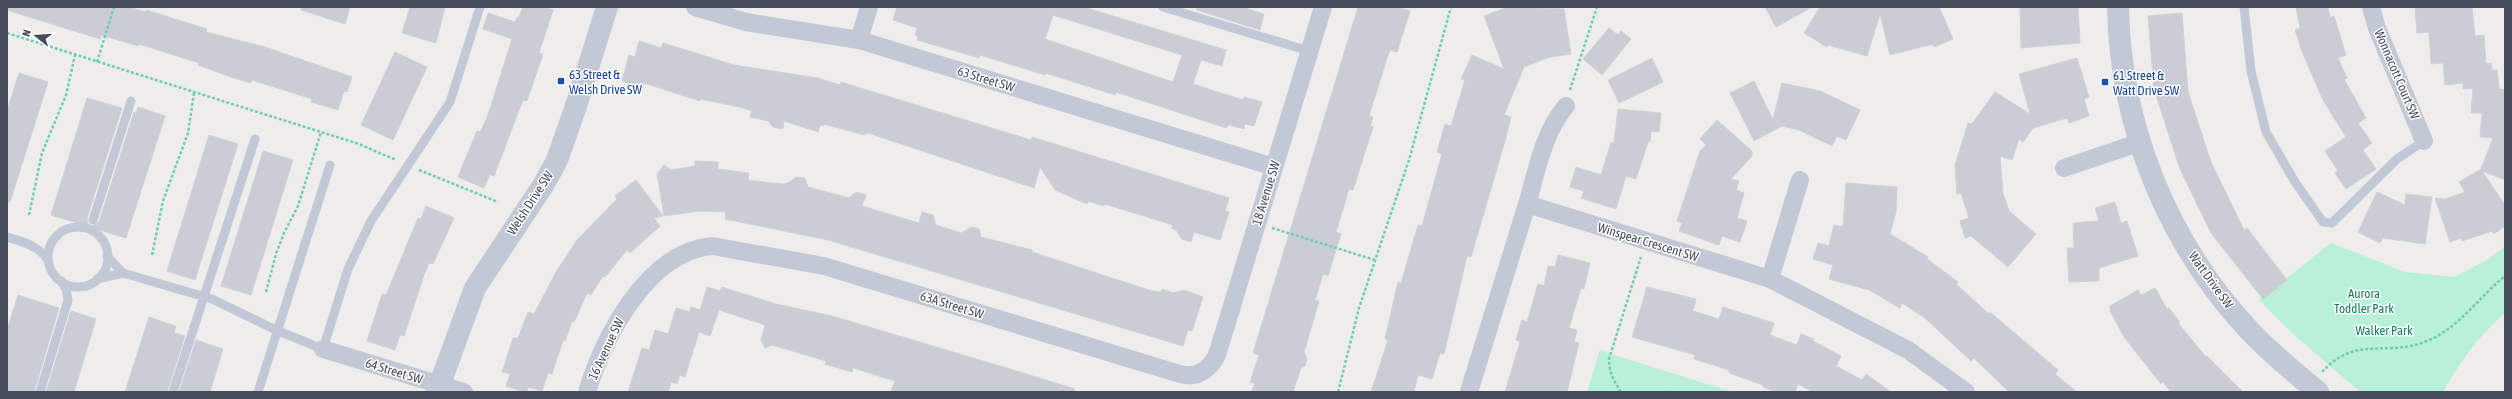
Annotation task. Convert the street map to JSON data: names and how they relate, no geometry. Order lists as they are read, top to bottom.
{
  "streets": {
    "street": [
      "Wonnacott Court SW",
      "63 Street SW",
      "18 Avenue SW",
      "Welsh Drive SW",
      "Winspear Crescent SW",
      "Watt Drive SW",
      "63A Street SW",
      "16 Avenue SW",
      "64 Street SW"
    ]
  },
  "crossings": [
    ["63 Street SW", "18 Avenue SW"],
    ["18 Avenue SW", "63A Street SW"],
    ["Welsh Drive SW", "64 Street SW"],
    ["63A Street SW", "16 Avenue SW"]
  ],
  "parks": ["Aurora Toddler Park", "Walker Park"],
  "places": {
    "transit": ["63 Street & Welsh Drive SW", "61 Street & Watt Drive SW"]
  },
  "north": "left"
}
